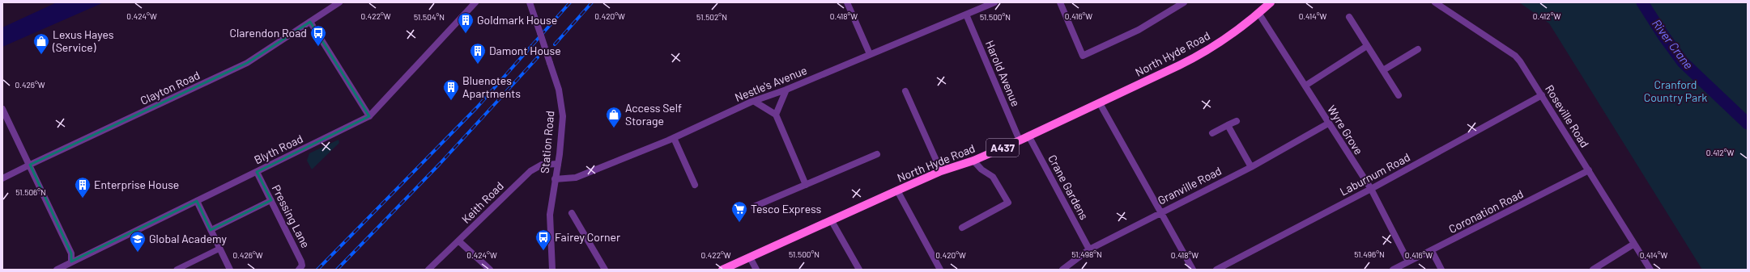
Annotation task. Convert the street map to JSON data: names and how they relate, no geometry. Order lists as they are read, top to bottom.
{
  "streets": {
    "main road": ["North Hyde Road", "A437"],
    "street": [
      "Harold Avenue",
      "Nestle's Avenue",
      "Clayton Road",
      "Roseville Road",
      "Wyre Grove",
      "Station Road",
      "Blyth Road",
      "Laburnum Road",
      "Granville Road",
      "Crane Gardens",
      "Keith Road",
      "Coronation Road",
      "Pressing Lane"
    ]
  },
  "crossings": [
    ["North Hyde Road", "Harold Avenue"],
    ["North Hyde Road", "Wyre Grove"],
    ["North Hyde Road", "Crane Gardens"],
    ["Harold Avenue", "Nestle's Avenue"],
    ["Nestle's Avenue", "Station Road"],
    ["Roseville Road", "Laburnum Road"],
    ["Roseville Road", "Coronation Road"],
    ["Wyre Grove", "Laburnum Road"],
    ["Wyre Grove", "Granville Road"],
    ["Wyre Grove", "Coronation Road"],
    ["Station Road", "Keith Road"],
    ["Blyth Road", "Pressing Lane"],
    ["Granville Road", "Crane Gardens"]
  ],
  "water": ["River Crane"],
  "parks": ["Cranford Country Park"],
  "places": {
    "building": [
      "Goldmark House",
      "Damont House",
      "Bluenotes Apartments",
      "Enterprise House"
    ],
    "bus stop": ["Clarendon Road", "Fairey Corner"],
    "shop": ["Lexus Hayes (Service)", "Access Self Storage"],
    "supermarket": ["Tesco Express"],
    "school or university": ["Global Academy"]
  },
  "coordinates": [
    "0.420°W",
    "0.424°W",
    "0.422°W",
    "0.418°W",
    "0.416°W",
    "0.414°W",
    "0.412°W",
    "51.504°N",
    "51.502°N",
    "51.500°N",
    "0.426°W",
    "51.506°N",
    "51.498°N",
    "51.496°N"
  ]
}
